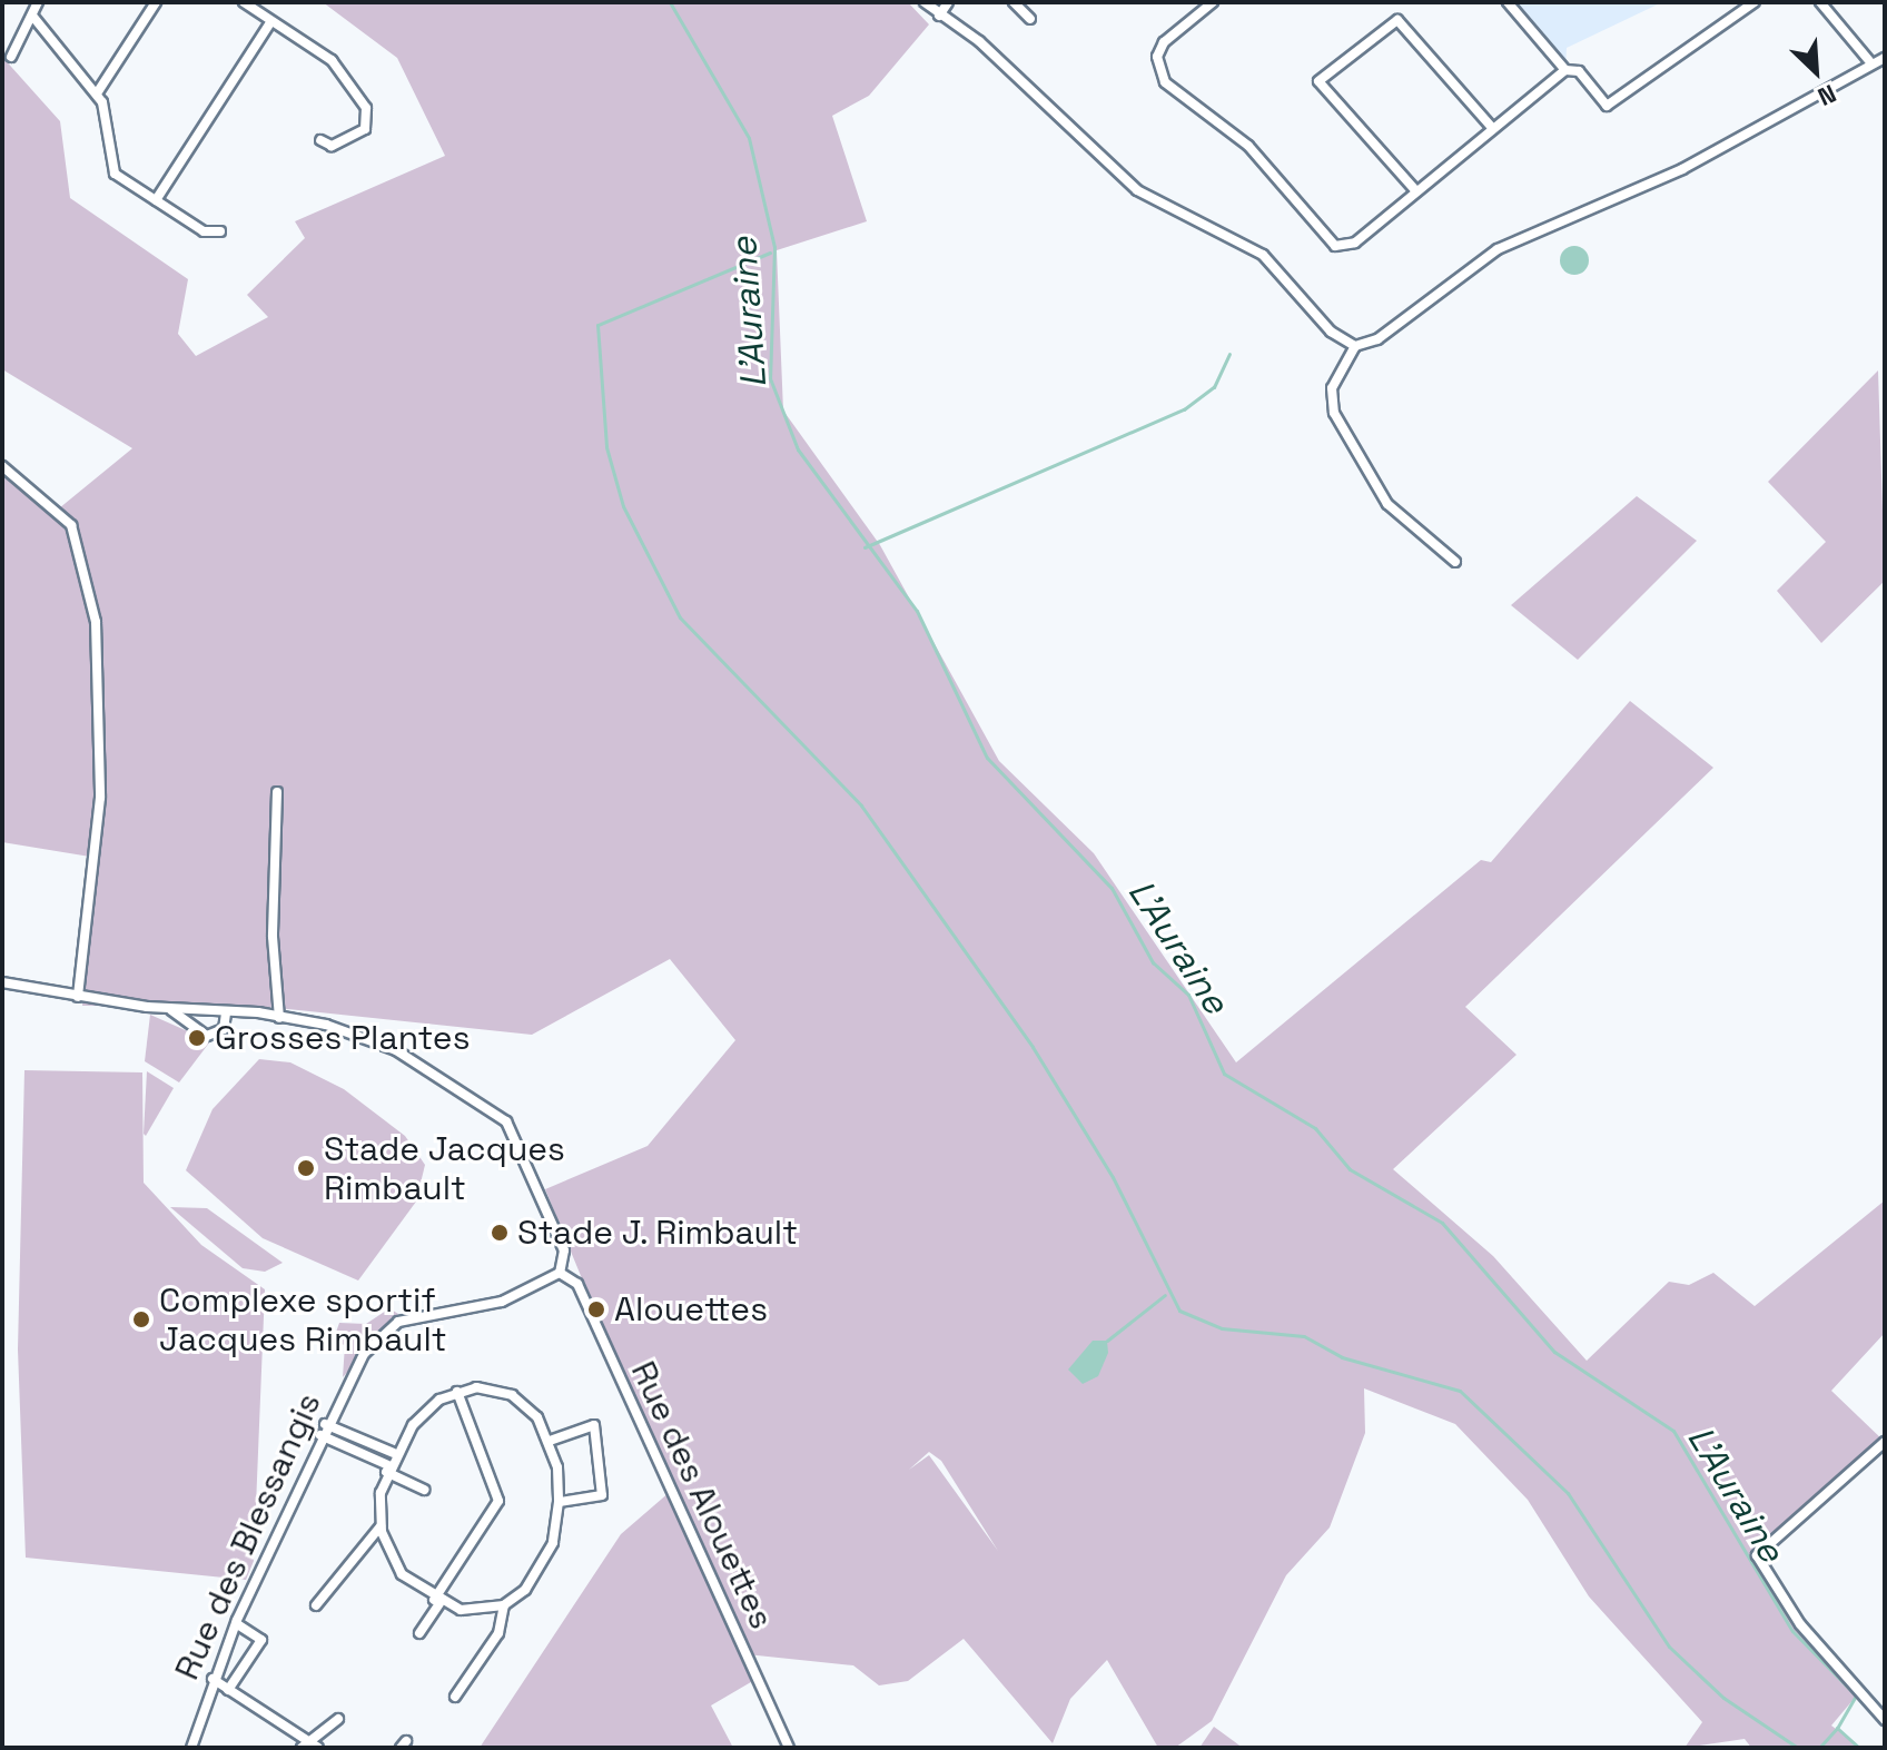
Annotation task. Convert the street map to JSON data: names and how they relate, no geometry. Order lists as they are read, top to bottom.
{
  "streets": {
    "street": ["Rue des Alouettes", "Rue des Blessangis"]
  },
  "crossings": [
    ["Rue des Alouettes", "Rue des Blessangis"]
  ],
  "water": ["L'Auraine"],
  "places": [
    "Grosses Plantes",
    "Stade Jacques Rimbault",
    "Stade J. Rimbault",
    "Alouettes",
    "Complexe sportif Jacques Rimbault"
  ],
  "north": "bottom right"
}
